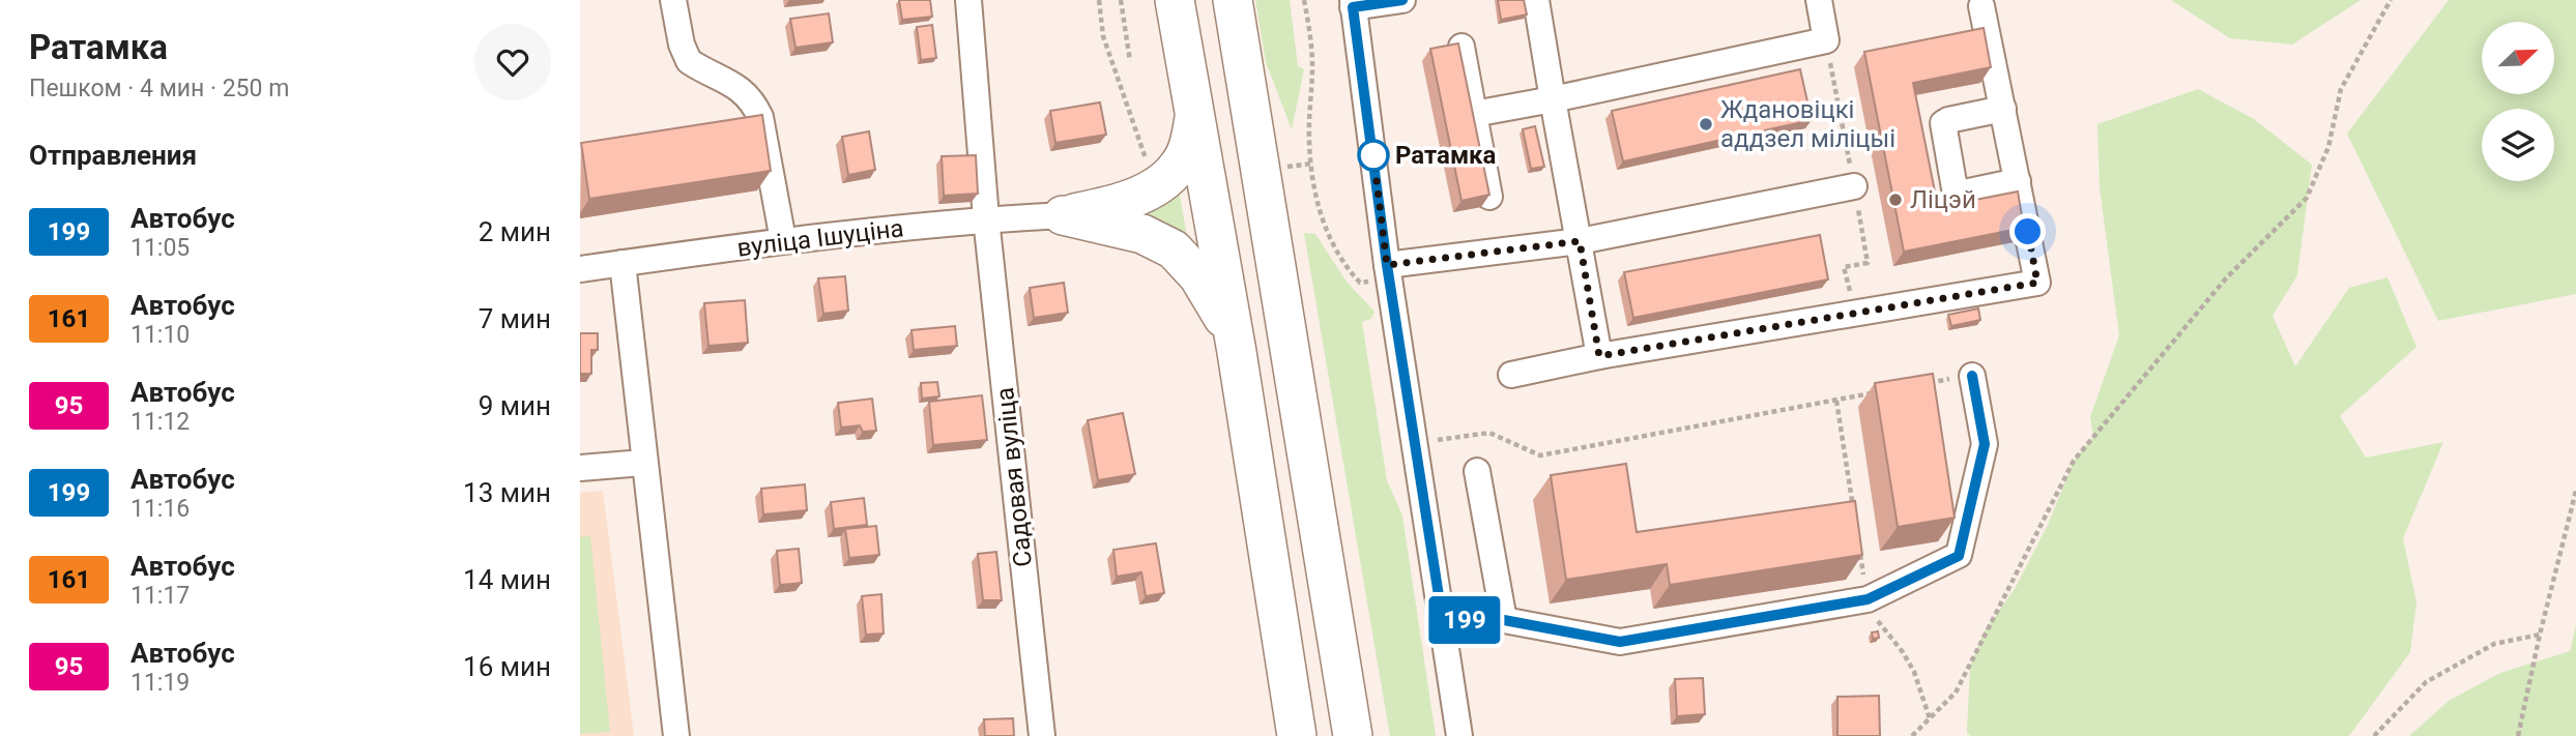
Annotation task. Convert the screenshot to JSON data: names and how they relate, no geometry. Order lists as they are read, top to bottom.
{
  "streets": {
    "street": ["вуліца Ішуціна", "Садовая вуліца"]
  },
  "crossings": [
    ["вуліца Ішуціна", "Садовая вуліца"]
  ],
  "places": ["Ждановіцкі аддзел міліцыі", "Ратамка", "Ліцэй"],
  "lines": ["bus line 199"],
  "north": "top right",
  "page": {
    "heading": [
      ["Ратамка", "Пешком · 4 мин · 250 m"],
      "Отправления"
    ],
    "on_map": "199",
    "list": [
      {
        "mark": "199",
        "name": "Автобус",
        "note": "11:05",
        "value": "2 мин"
      },
      {
        "mark": "161",
        "name": "Автобус",
        "note": "11:10",
        "value": "7 мин"
      },
      {
        "mark": "95",
        "name": "Автобус",
        "note": "11:12",
        "value": "9 мин"
      },
      {
        "mark": "199",
        "name": "Автобус",
        "note": "11:16",
        "value": "13 мин"
      },
      {
        "mark": "161",
        "name": "Автобус",
        "note": "11:17",
        "value": "14 мин"
      },
      {
        "mark": "95",
        "name": "Автобус",
        "note": "11:19",
        "value": "16 мин"
      }
    ]
  }
}
